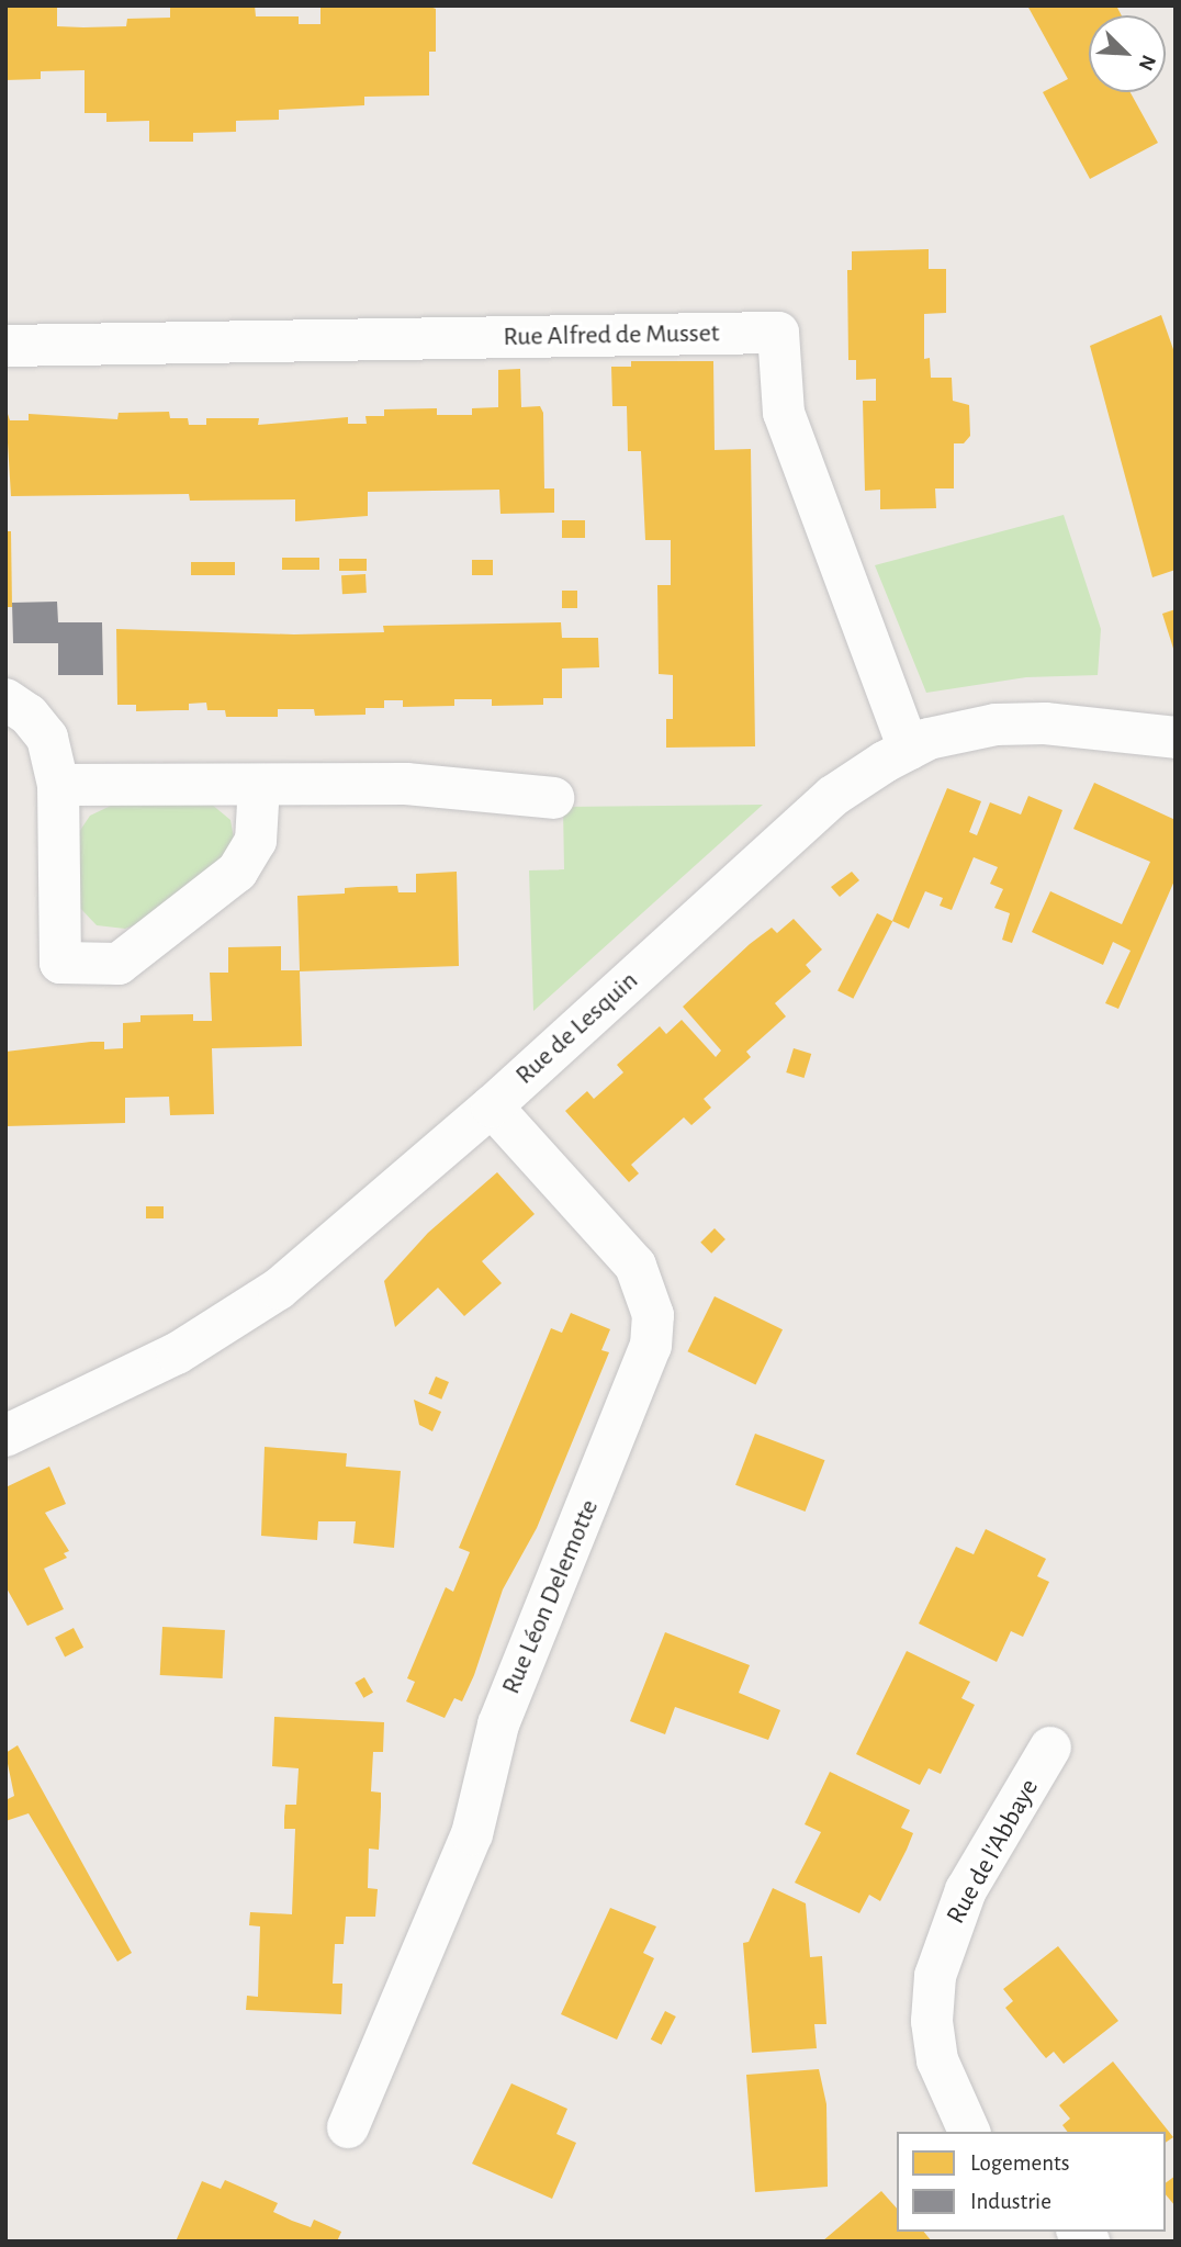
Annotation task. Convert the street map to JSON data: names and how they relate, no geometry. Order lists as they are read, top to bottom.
{
  "streets": {
    "street": [
      "Rue Alfred de Musset",
      "Rue de Lesquin",
      "Rue Léon Delemotte",
      "Rue de l'Abbaye"
    ]
  },
  "crossings": [
    ["Rue Alfred de Musset", "Rue de Lesquin"],
    ["Rue de Lesquin", "Rue Léon Delemotte"]
  ],
  "legend": ["Logements", "Industrie"],
  "north": "bottom right"
}
